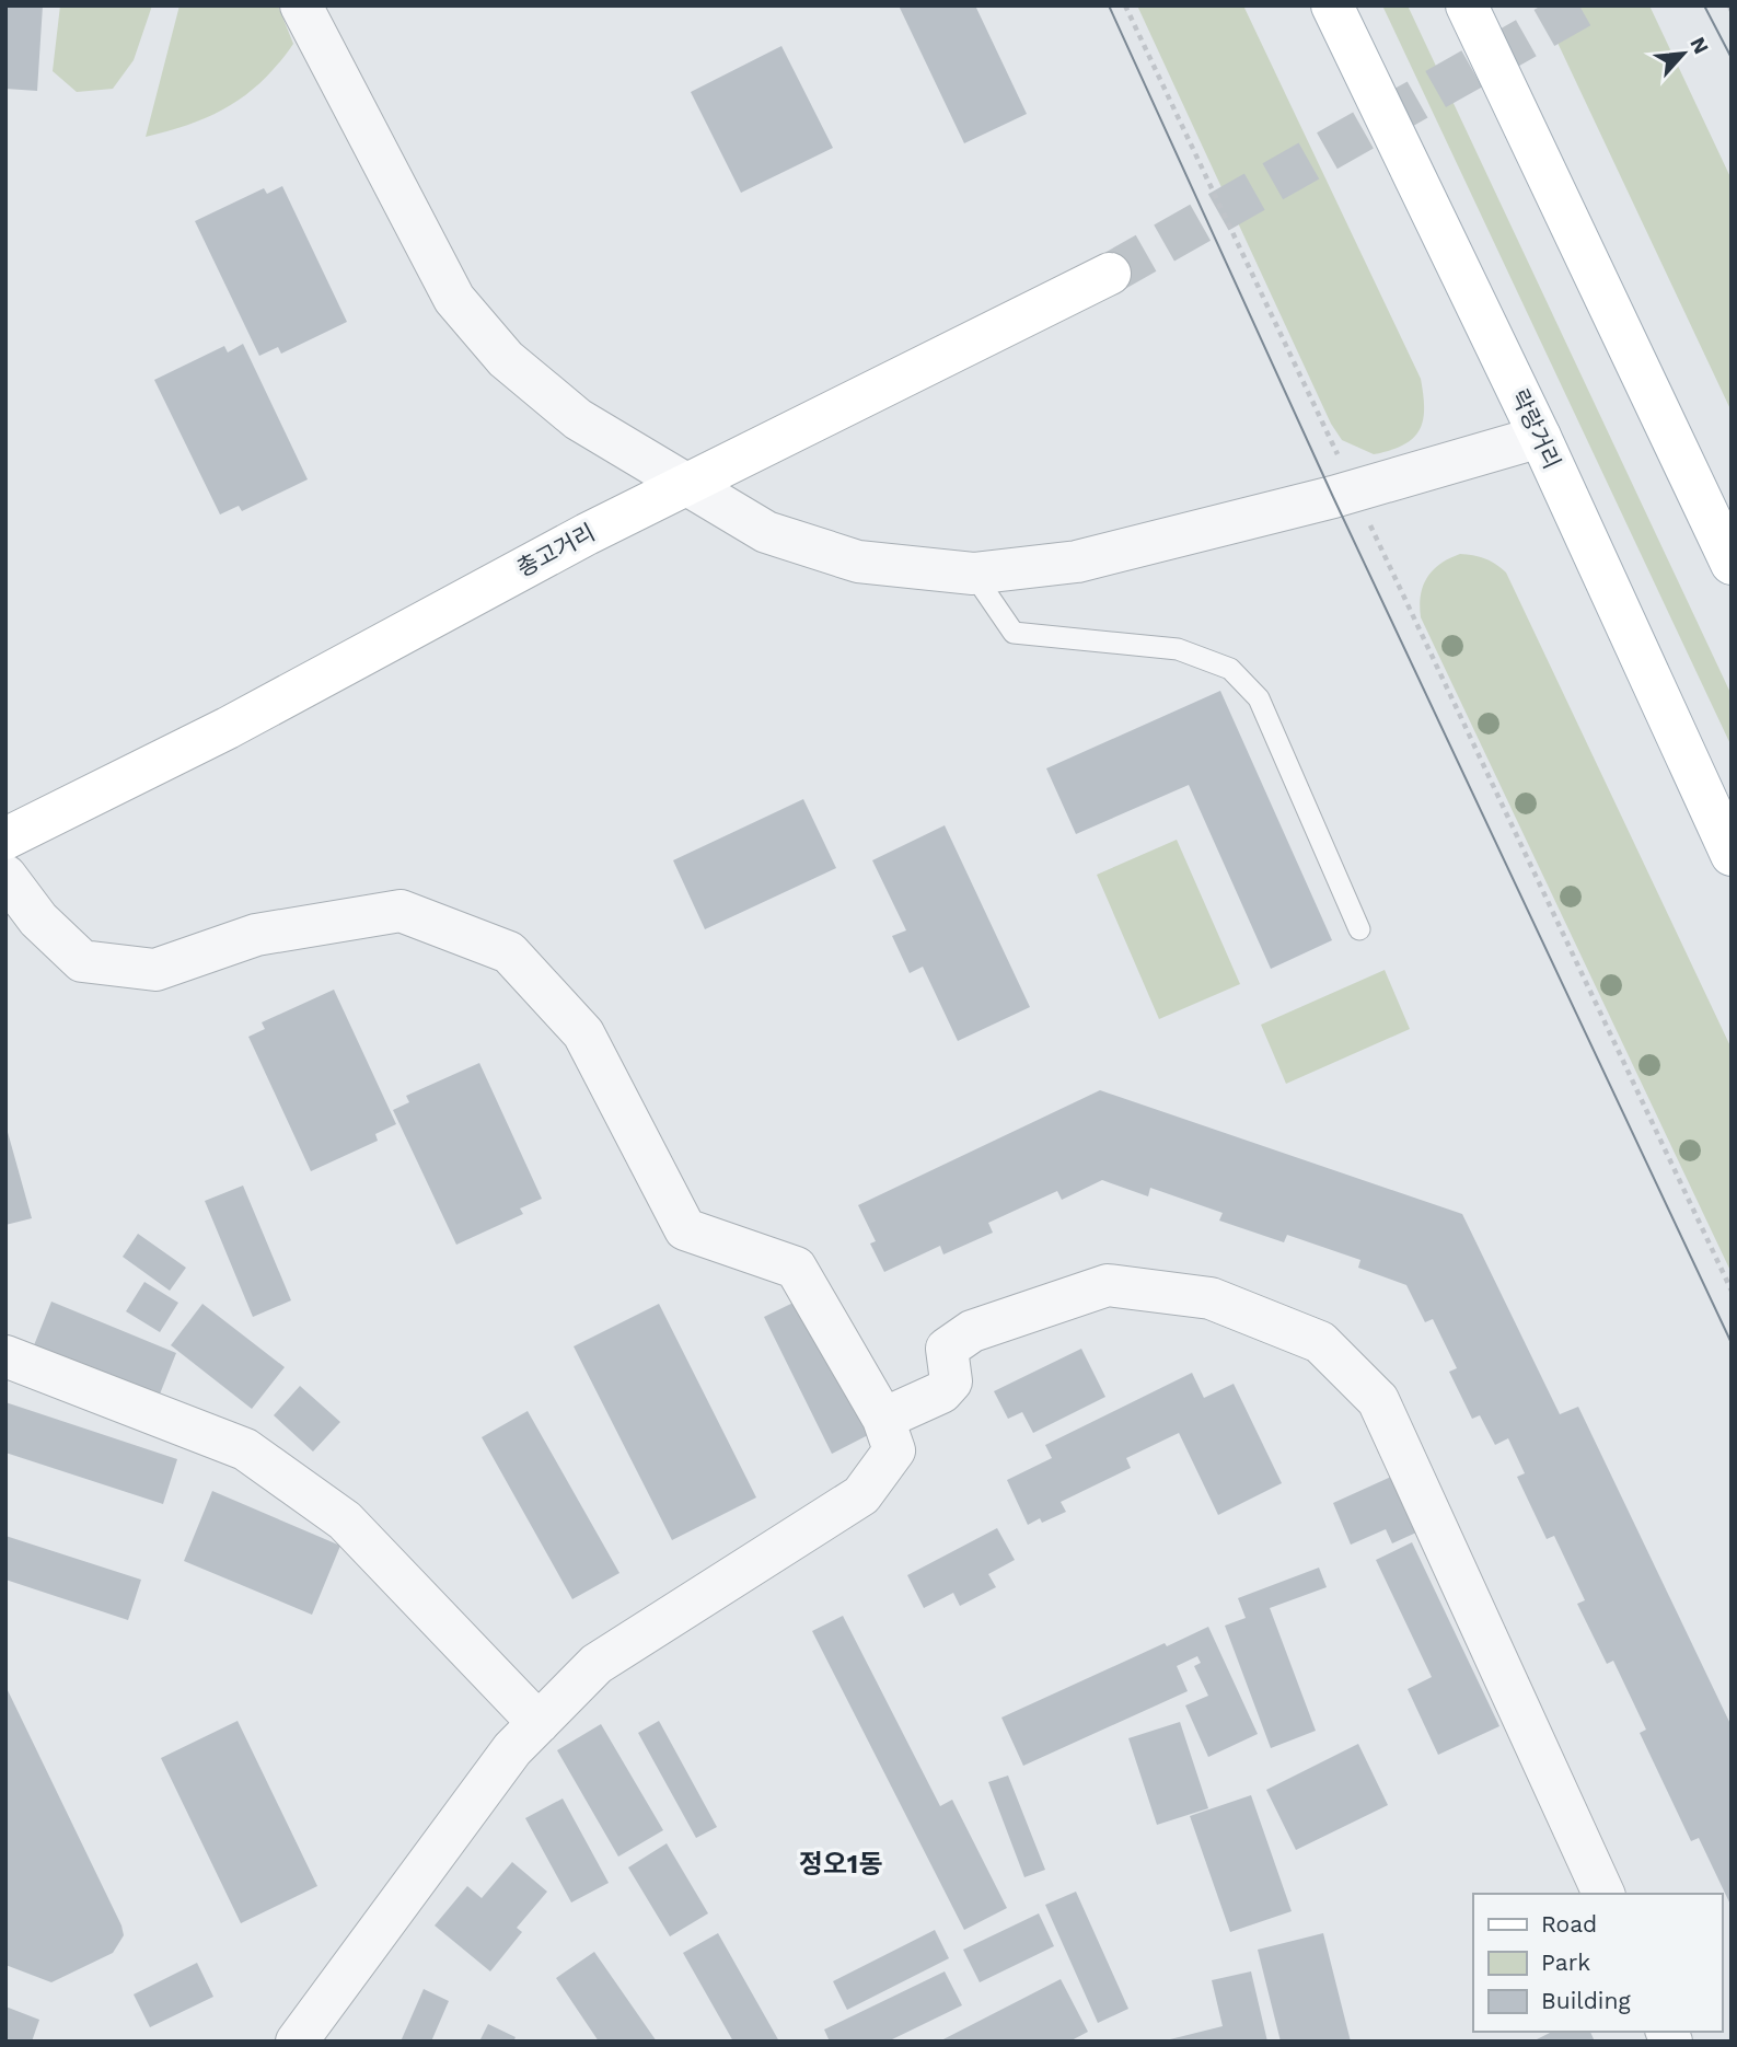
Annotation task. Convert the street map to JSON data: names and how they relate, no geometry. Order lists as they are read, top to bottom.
{
  "streets": {
    "main road": ["락랑거리", "총고거리"]
  },
  "districts": ["정오1동"],
  "legend": ["Road", "Park", "Building"],
  "north": "top right"
}
